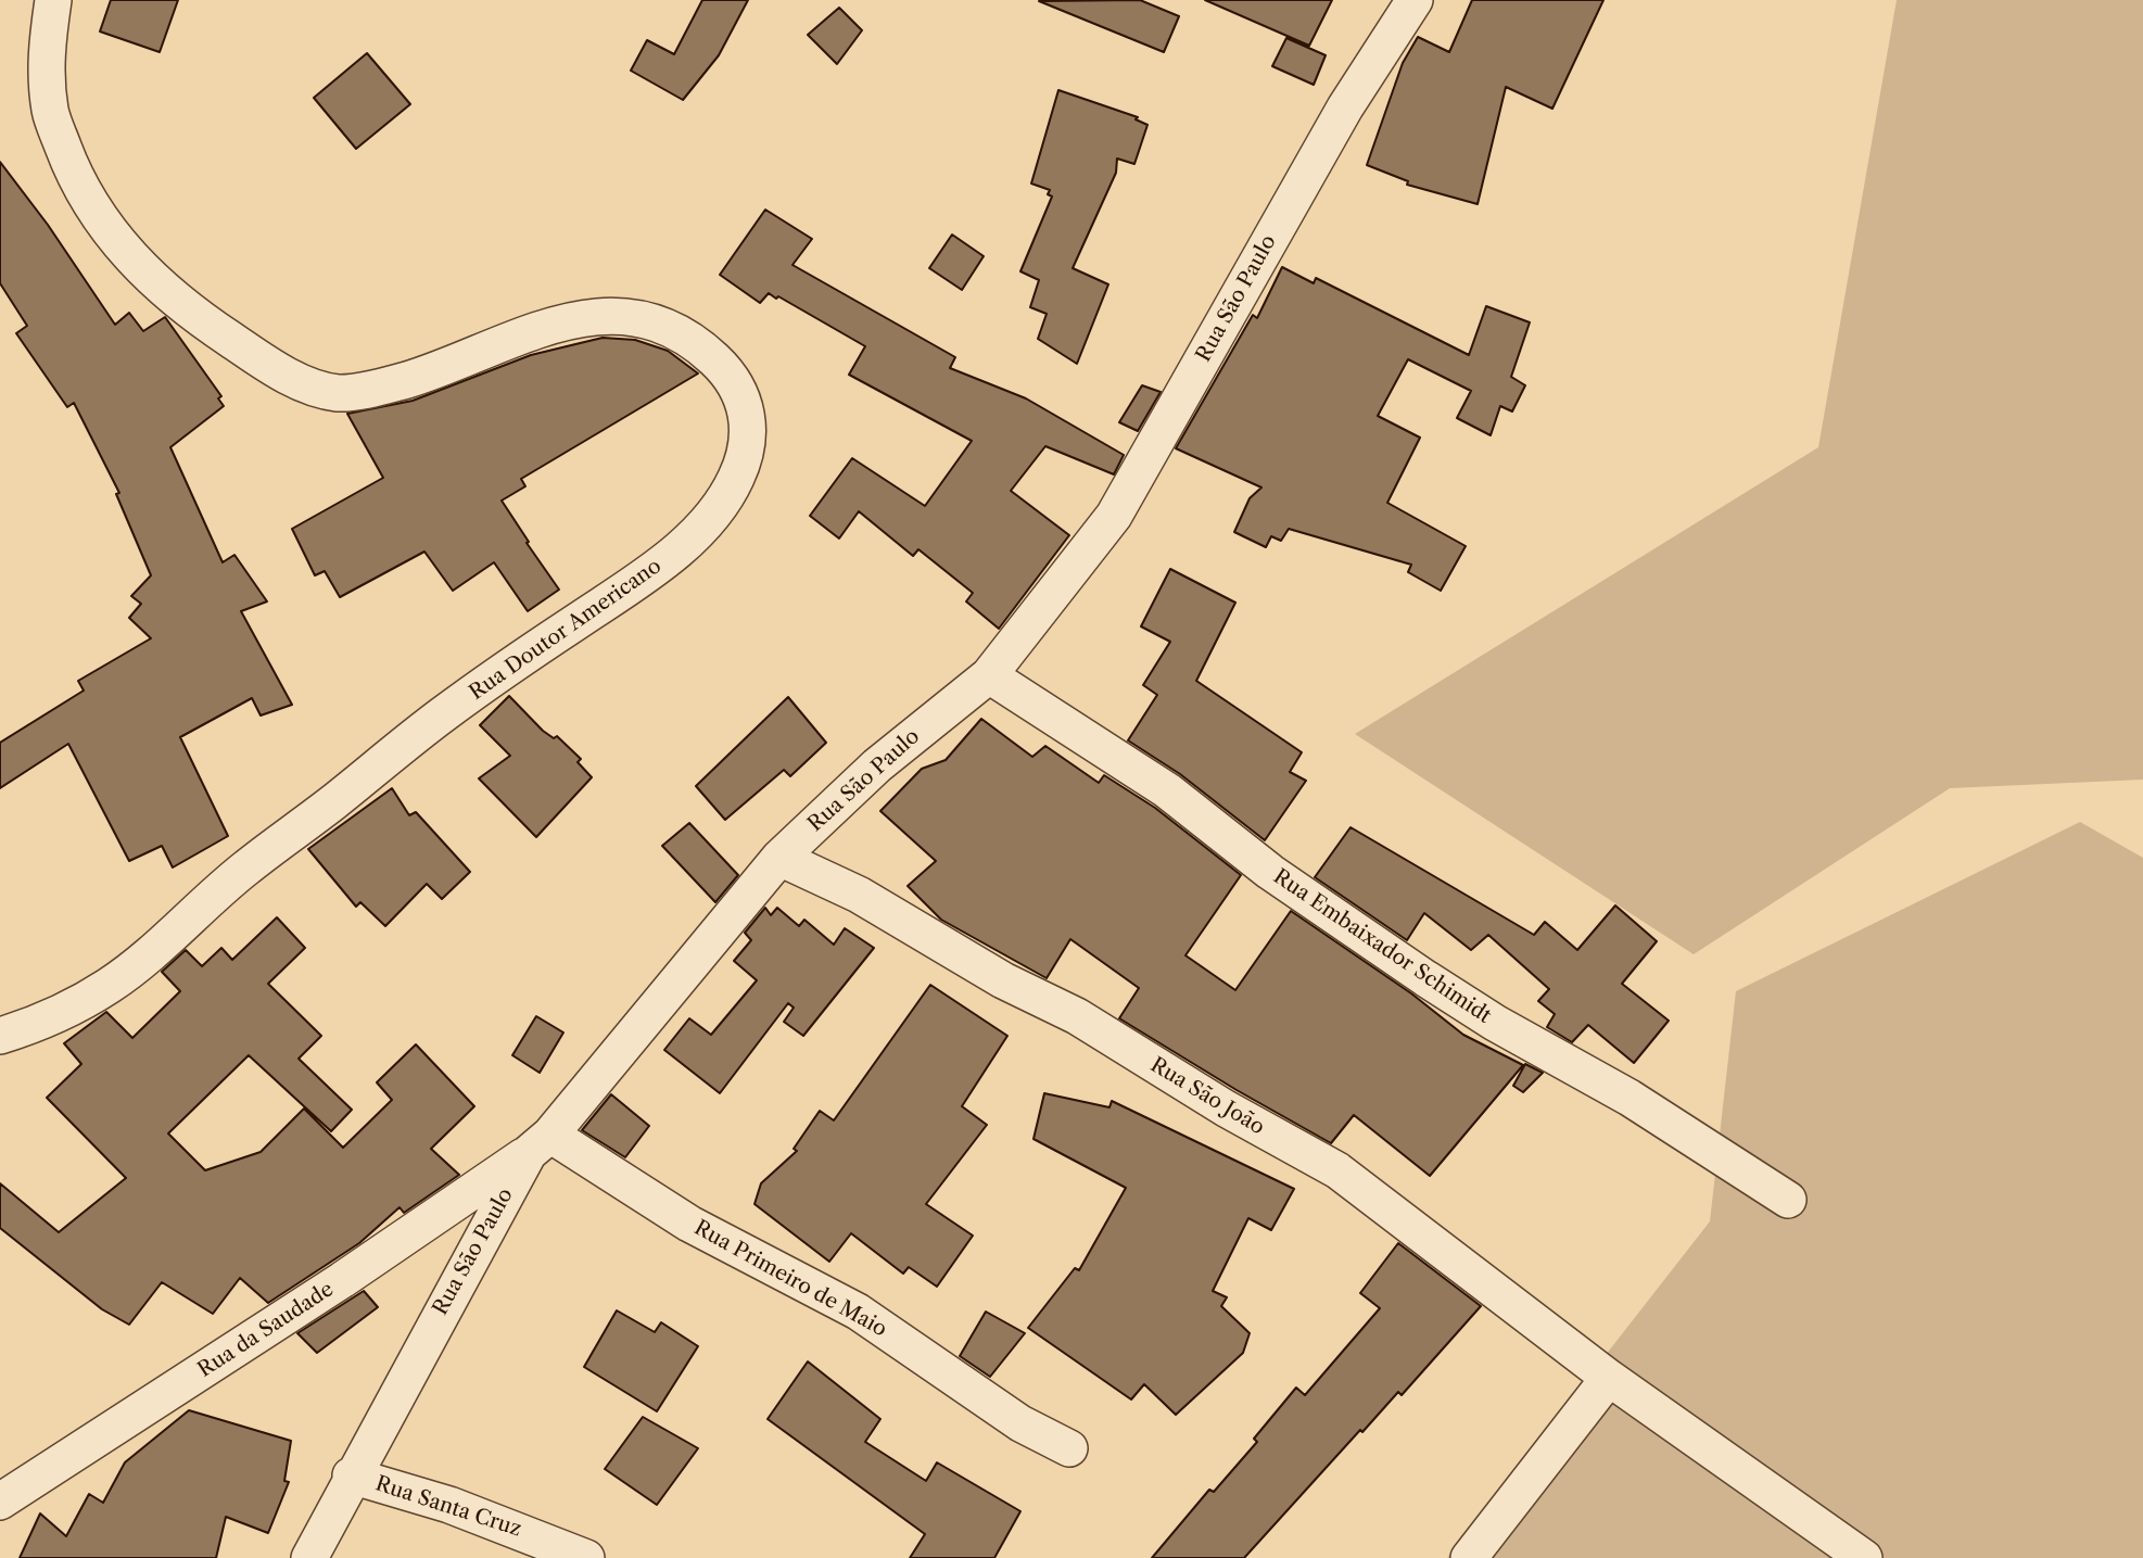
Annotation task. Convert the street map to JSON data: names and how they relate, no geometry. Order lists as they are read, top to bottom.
{
  "streets": {
    "street": [
      "Rua São Paulo",
      "Rua Doutor Americano",
      "Rua Embaixador Schimidt",
      "Rua São João",
      "Rua Primeiro de Maio",
      "Rua da Saudade",
      "Rua Santa Cruz"
    ]
  },
  "crossings": [
    ["Rua São Paulo", "Rua Embaixador Schimidt"],
    ["Rua São Paulo", "Rua São João"],
    ["Rua São Paulo", "Rua Primeiro de Maio"],
    ["Rua São Paulo", "Rua da Saudade"],
    ["Rua São Paulo", "Rua Santa Cruz"],
    ["Rua Primeiro de Maio", "Rua da Saudade"]
  ]
}
